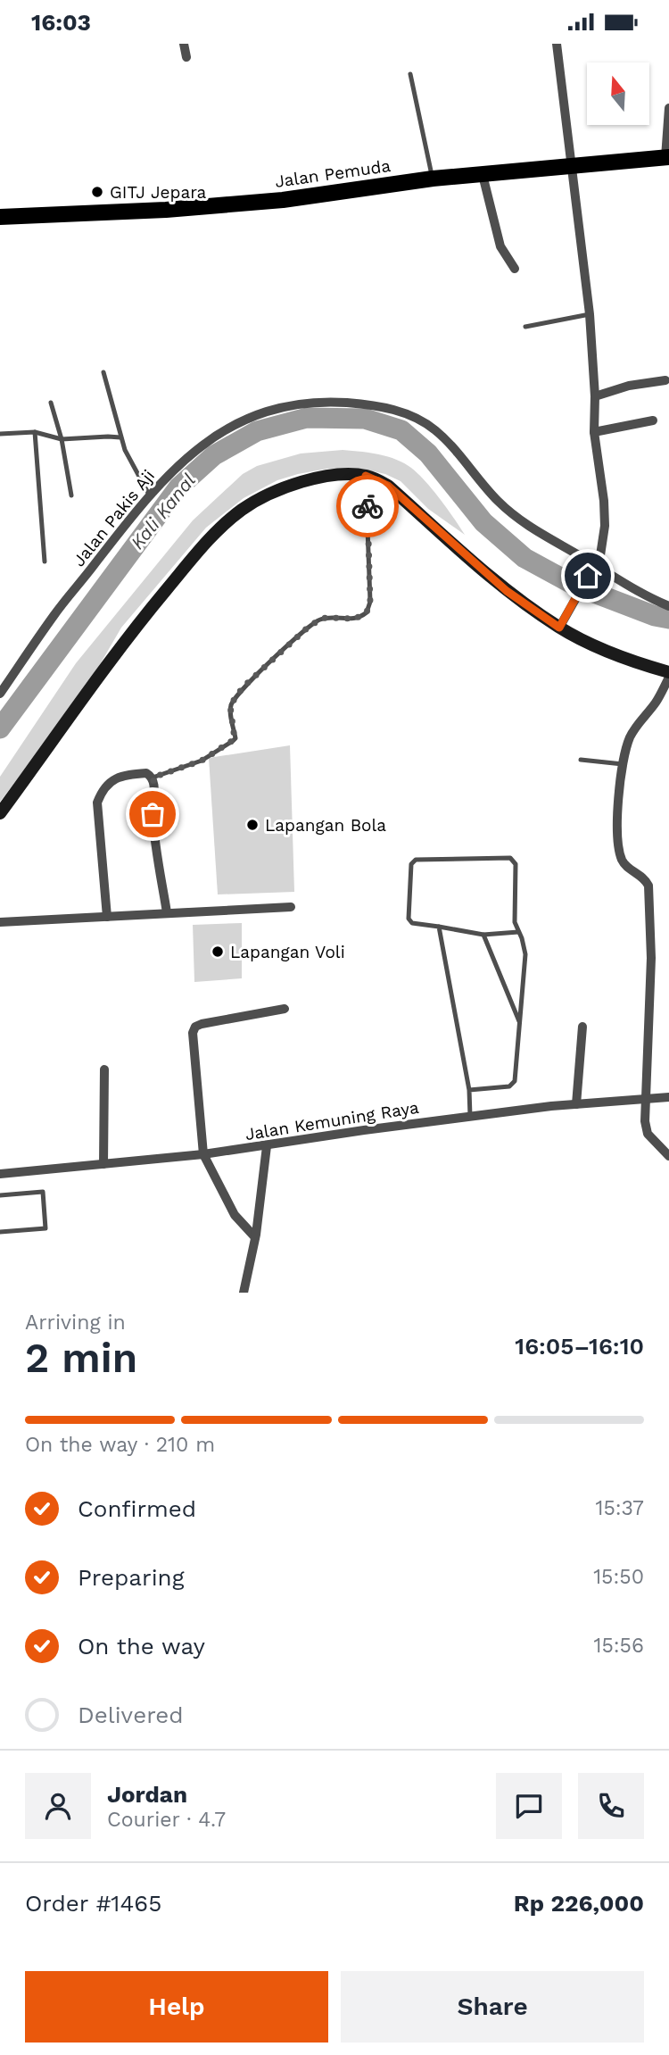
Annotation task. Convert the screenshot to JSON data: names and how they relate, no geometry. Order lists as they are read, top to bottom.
{
  "streets": {
    "highway": ["Jalan Pemuda"],
    "street": ["Jalan Pakis Aji", "Jalan Kemuning Raya"]
  },
  "water": ["Kali Kanal"],
  "places": ["GITJ Jepara", "Lapangan Bola", "Lapangan Voli"],
  "north": "top",
  "page": {
    "status": "16:03",
    "heading": ["2 min", "Arriving in", "16:05–16:10"],
    "panel": [
      "Jordan",
      "Courier · 4.7",
      "Order #1465",
      "Rp 226,000"
    ],
    "bar": "On the way · 210 m",
    "list": [
      ["Confirmed", "15:37"],
      ["Preparing", "15:50"],
      ["On the way", "15:56"],
      "Delivered"
    ],
    "buttons": ["Help", "Share"]
  }
}
